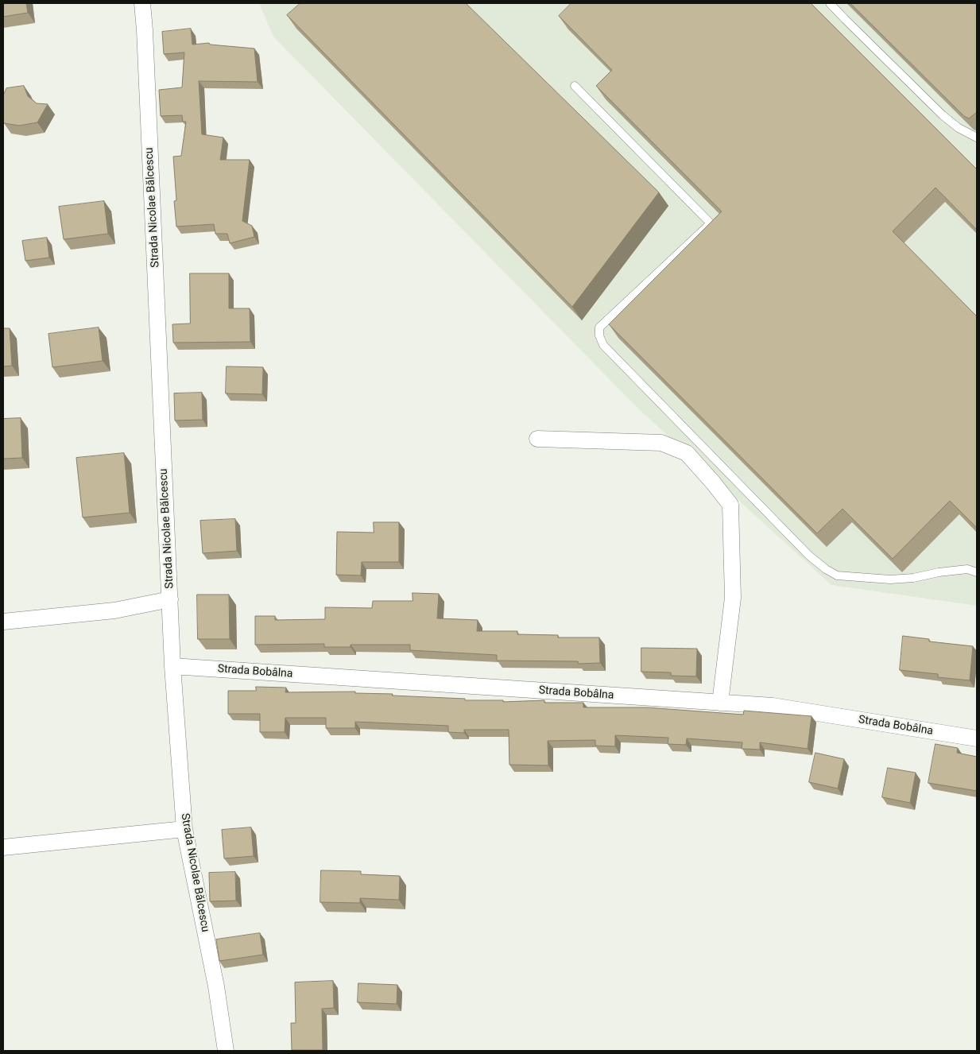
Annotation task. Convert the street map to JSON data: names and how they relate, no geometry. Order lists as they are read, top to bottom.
{
  "streets": {
    "street": ["Strada Nicolae Bălcescu", "Strada Bobâlna"]
  },
  "crossings": [
    ["Strada Nicolae Bălcescu", "Strada Bobâlna"]
  ]
}
